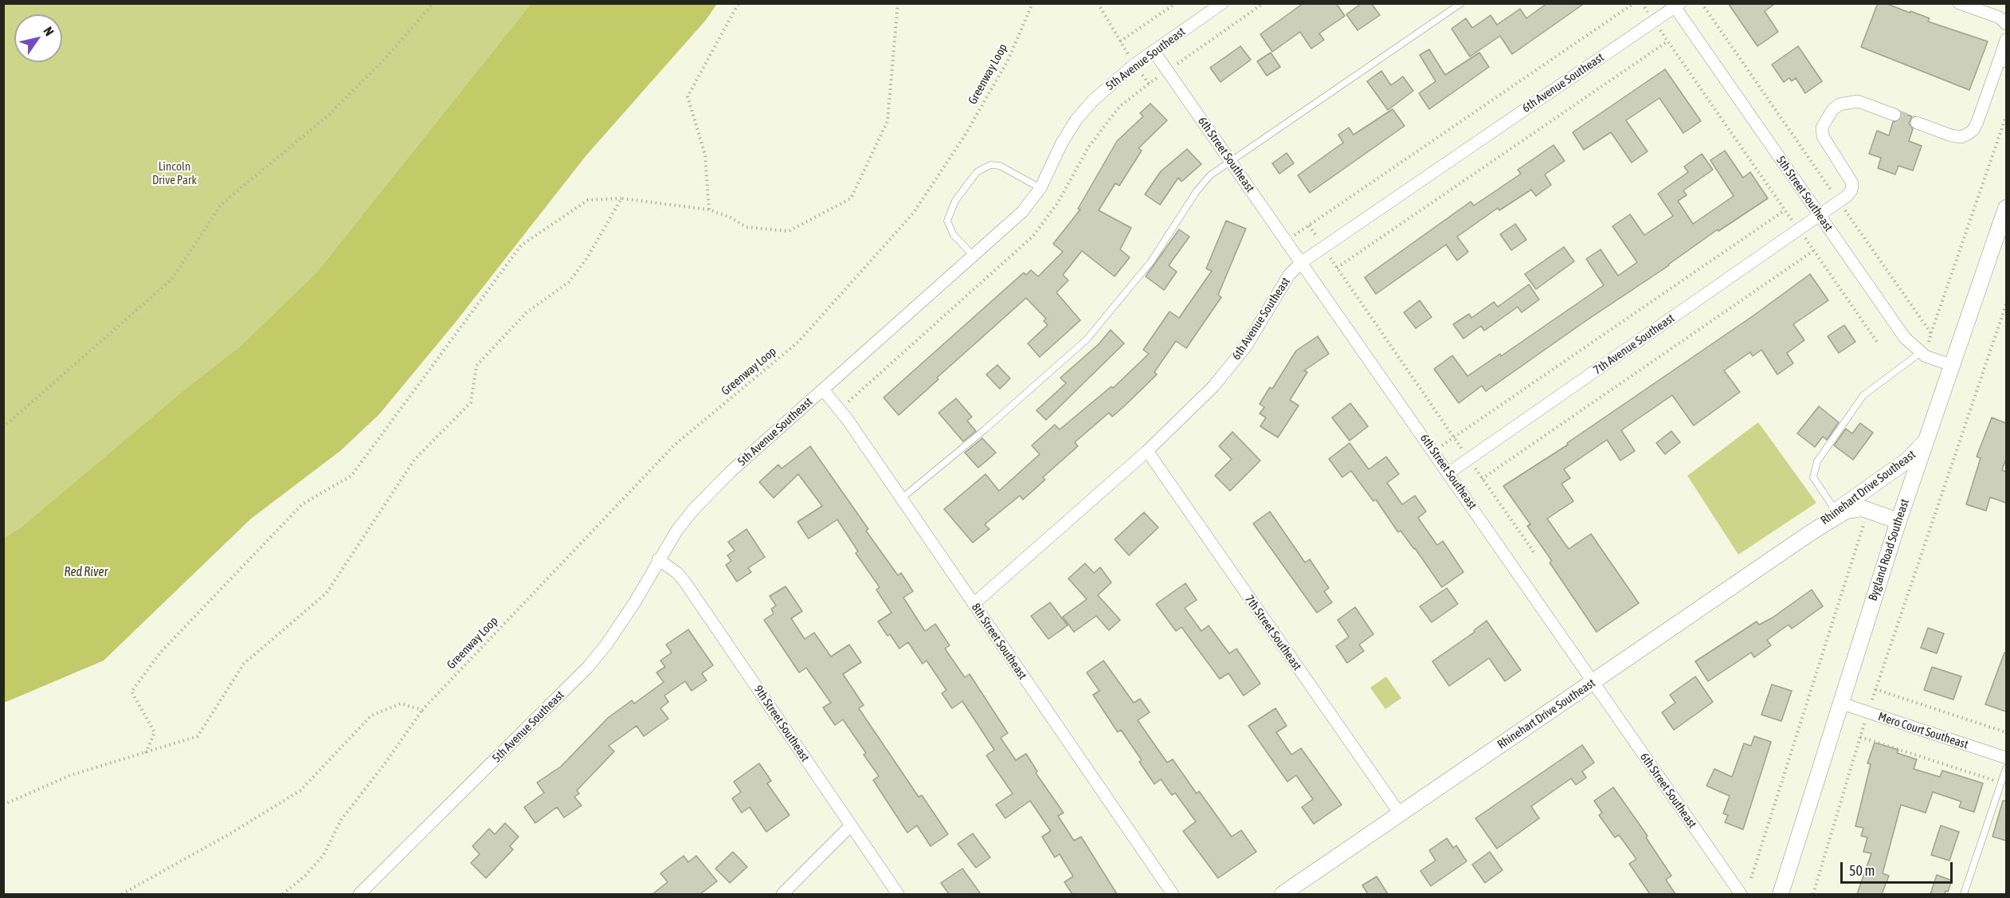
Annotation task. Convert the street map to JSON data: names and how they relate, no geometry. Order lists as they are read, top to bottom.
{
  "streets": {
    "street": [
      "5th Avenue Southeast",
      "6th Avenue Southeast",
      "6th Street Southeast",
      "5th Street Southeast",
      "7th Avenue Southeast",
      "Rhinehart Drive Southeast",
      "Bygland Road Southeast",
      "7th Street Southeast",
      "8th Street Southeast",
      "9th Street Southeast",
      "Mero Court Southeast"
    ],
    "path": ["Greenway Loop"]
  },
  "crossings": [
    ["5th Avenue Southeast", "6th Street Southeast"],
    ["5th Avenue Southeast", "8th Street Southeast"],
    ["5th Avenue Southeast", "9th Street Southeast"],
    ["6th Avenue Southeast", "6th Street Southeast"],
    ["6th Avenue Southeast", "5th Street Southeast"],
    ["6th Avenue Southeast", "7th Street Southeast"],
    ["6th Avenue Southeast", "8th Street Southeast"],
    ["6th Street Southeast", "7th Avenue Southeast"],
    ["6th Street Southeast", "Rhinehart Drive Southeast"],
    ["5th Street Southeast", "7th Avenue Southeast"],
    ["5th Street Southeast", "Bygland Road Southeast"],
    ["Rhinehart Drive Southeast", "Bygland Road Southeast"],
    ["Rhinehart Drive Southeast", "7th Street Southeast"],
    ["Bygland Road Southeast", "Mero Court Southeast"]
  ],
  "water": ["Red River"],
  "parks": ["Lincoln Drive Park"],
  "scale_bar": "50 m",
  "north": "top right"
}
